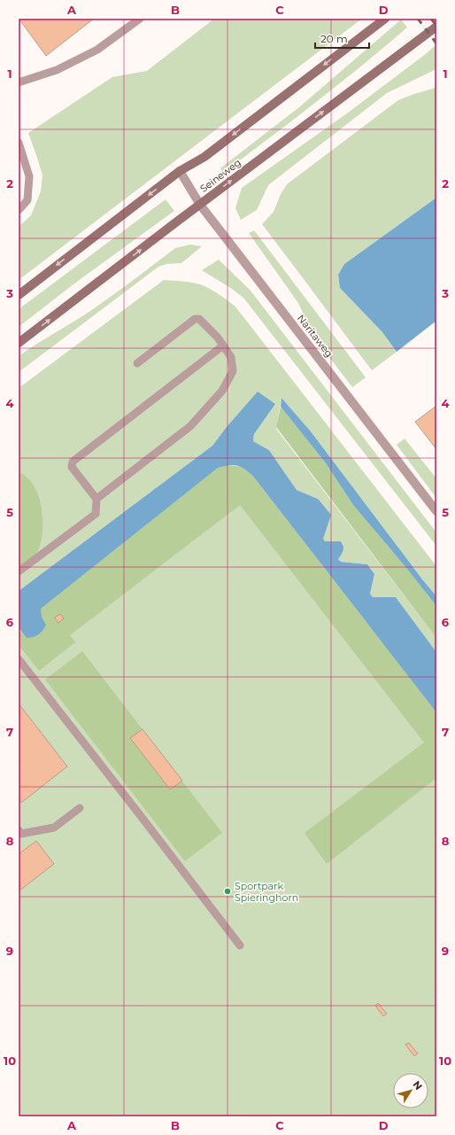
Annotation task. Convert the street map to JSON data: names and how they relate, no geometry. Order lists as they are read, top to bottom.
{
  "streets": {
    "main road": ["Seineweg"],
    "street": ["Naritaweg"]
  },
  "crossings": [
    ["Seineweg", "Naritaweg"]
  ],
  "places": ["Sportpark Spieringhorn"],
  "scale_bar": "20 m",
  "north": "top right",
  "grid": {
    "columns": [
      "A",
      "B",
      "C",
      "D"
    ],
    "rows": [
      "1",
      "2",
      "3",
      "4",
      "5",
      "6",
      "7",
      "8",
      "9",
      "10"
    ]
  }
}
